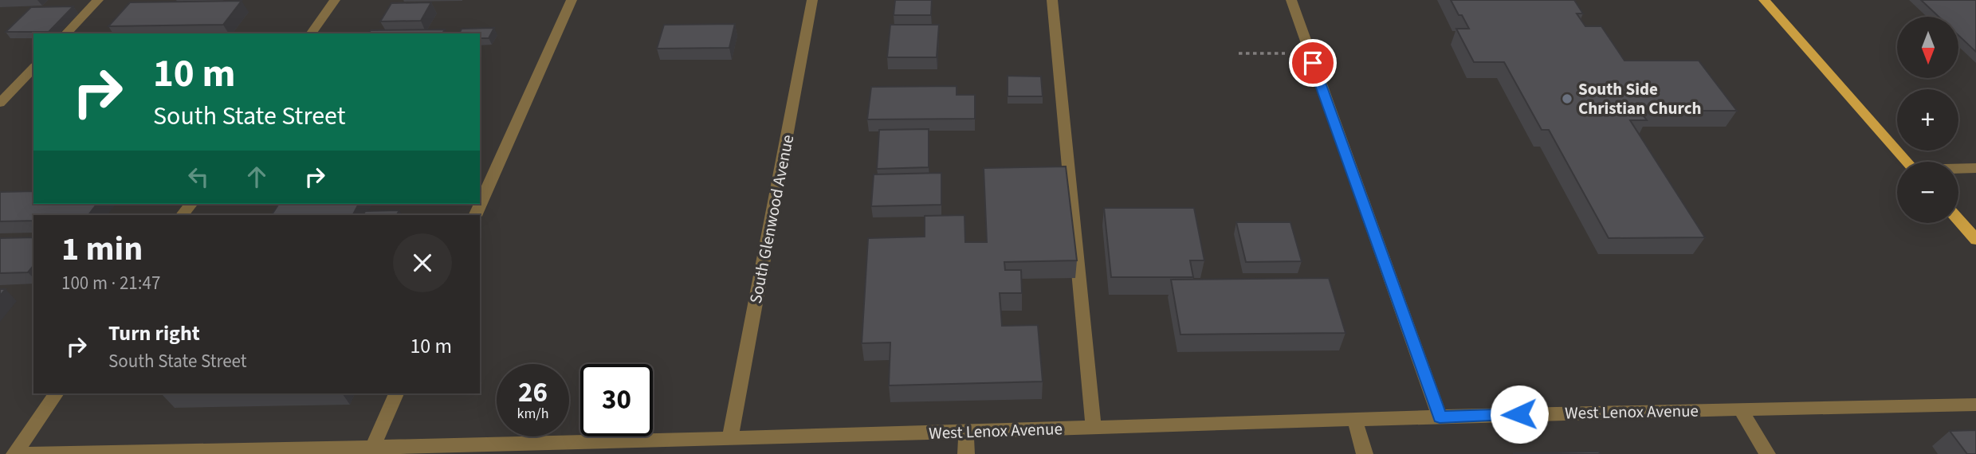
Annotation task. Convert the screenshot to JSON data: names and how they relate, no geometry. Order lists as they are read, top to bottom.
{
  "streets": {
    "street": ["South Glenwood Avenue", "West Lenox Avenue"]
  },
  "crossings": [
    ["South Glenwood Avenue", "West Lenox Avenue"]
  ],
  "places": ["South Side Christian Church"],
  "north": "bottom",
  "page": {
    "map_buttons": ["+", "−"],
    "turn": ["10 m", "South State Street"],
    "heading": ["1 min", "100 m · 21:47"],
    "list": [
      {
        "name": "Turn right",
        "note": "South State Street",
        "value": "10 m"
      }
    ],
    "speed": "26 km/h",
    "limit": "30"
  }
}
